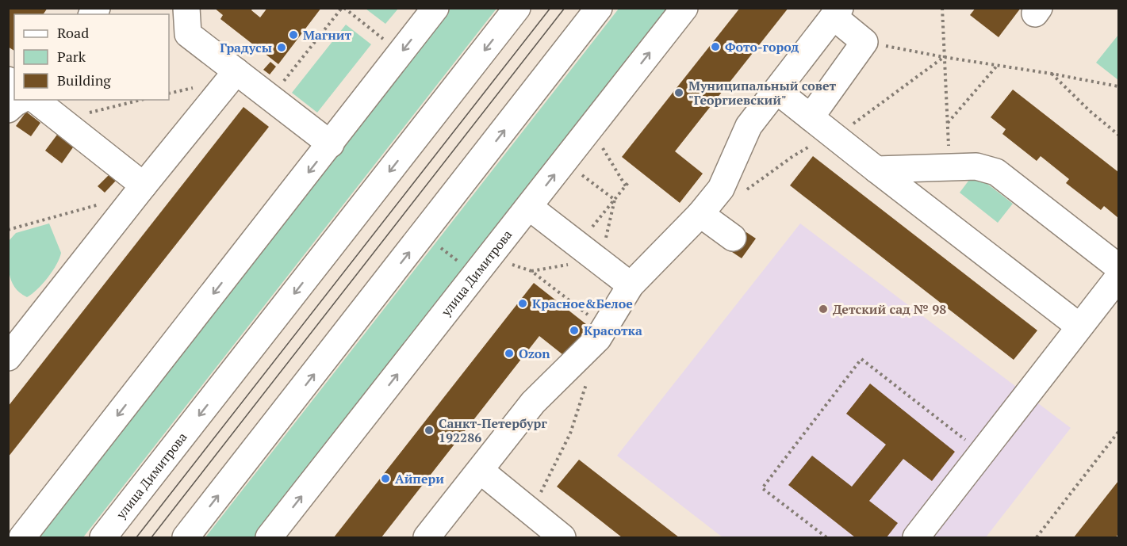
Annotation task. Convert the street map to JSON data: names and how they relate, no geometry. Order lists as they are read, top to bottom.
{
  "streets": {
    "street": ["улица Димитрова"]
  },
  "places": [
    "Магнит",
    "Фото-город",
    "Градусы",
    "Муниципальный совет \"Георгиевский\"",
    "Красное&Белое",
    "Детский сад № 98",
    "Красотка",
    "Ozon",
    "Санкт-Петербург 192286",
    "Айпери"
  ],
  "legend": ["Road", "Park", "Building"]
}
